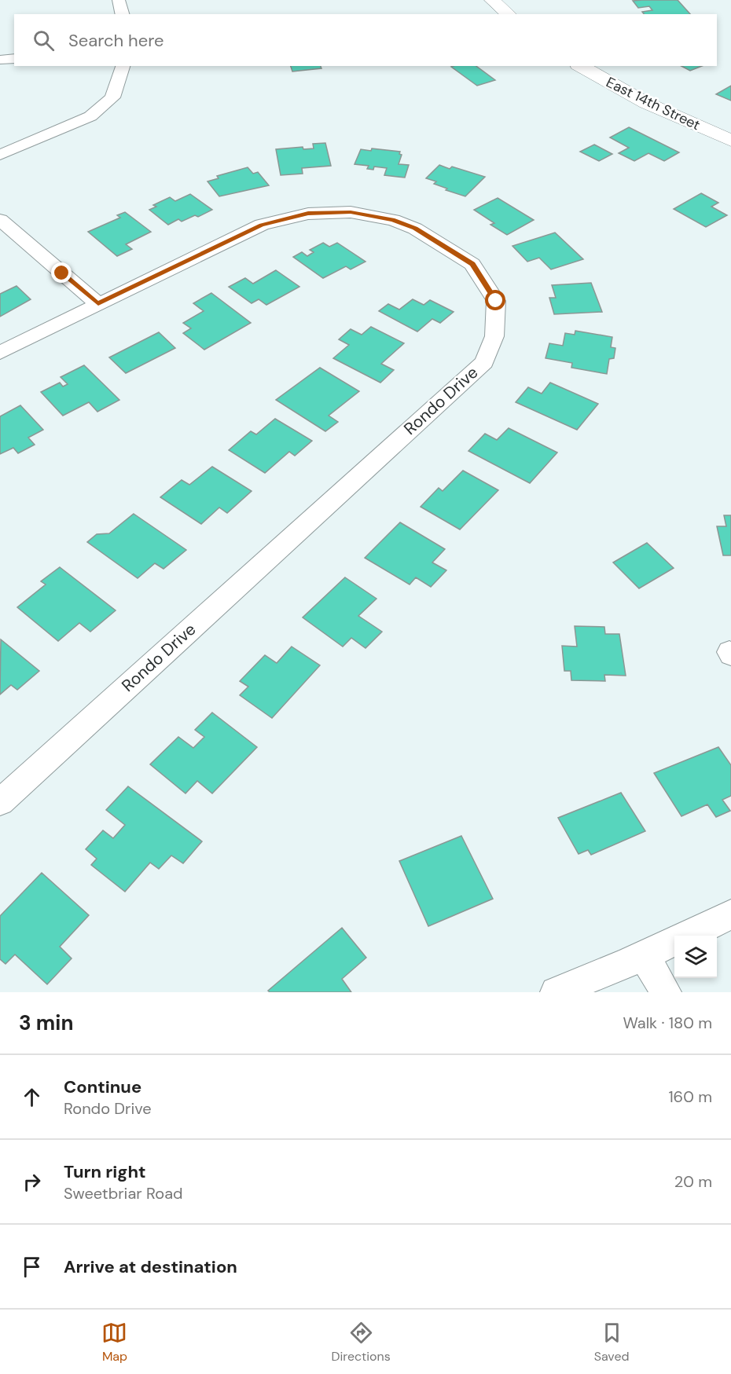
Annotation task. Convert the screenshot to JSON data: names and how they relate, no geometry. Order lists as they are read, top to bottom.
{
  "streets": {
    "street": ["East 14th Street", "Rondo Drive"]
  },
  "page": {
    "search": "Search here",
    "heading": ["3 min", "Walk · 180 m"],
    "list": [
      ["Continue", "Rondo Drive", "160 m"],
      ["Turn right", "Sweetbriar Road", "20 m"],
      "Arrive at destination"
    ],
    "nav": ["Map", "Directions", "Saved"]
  }
}
